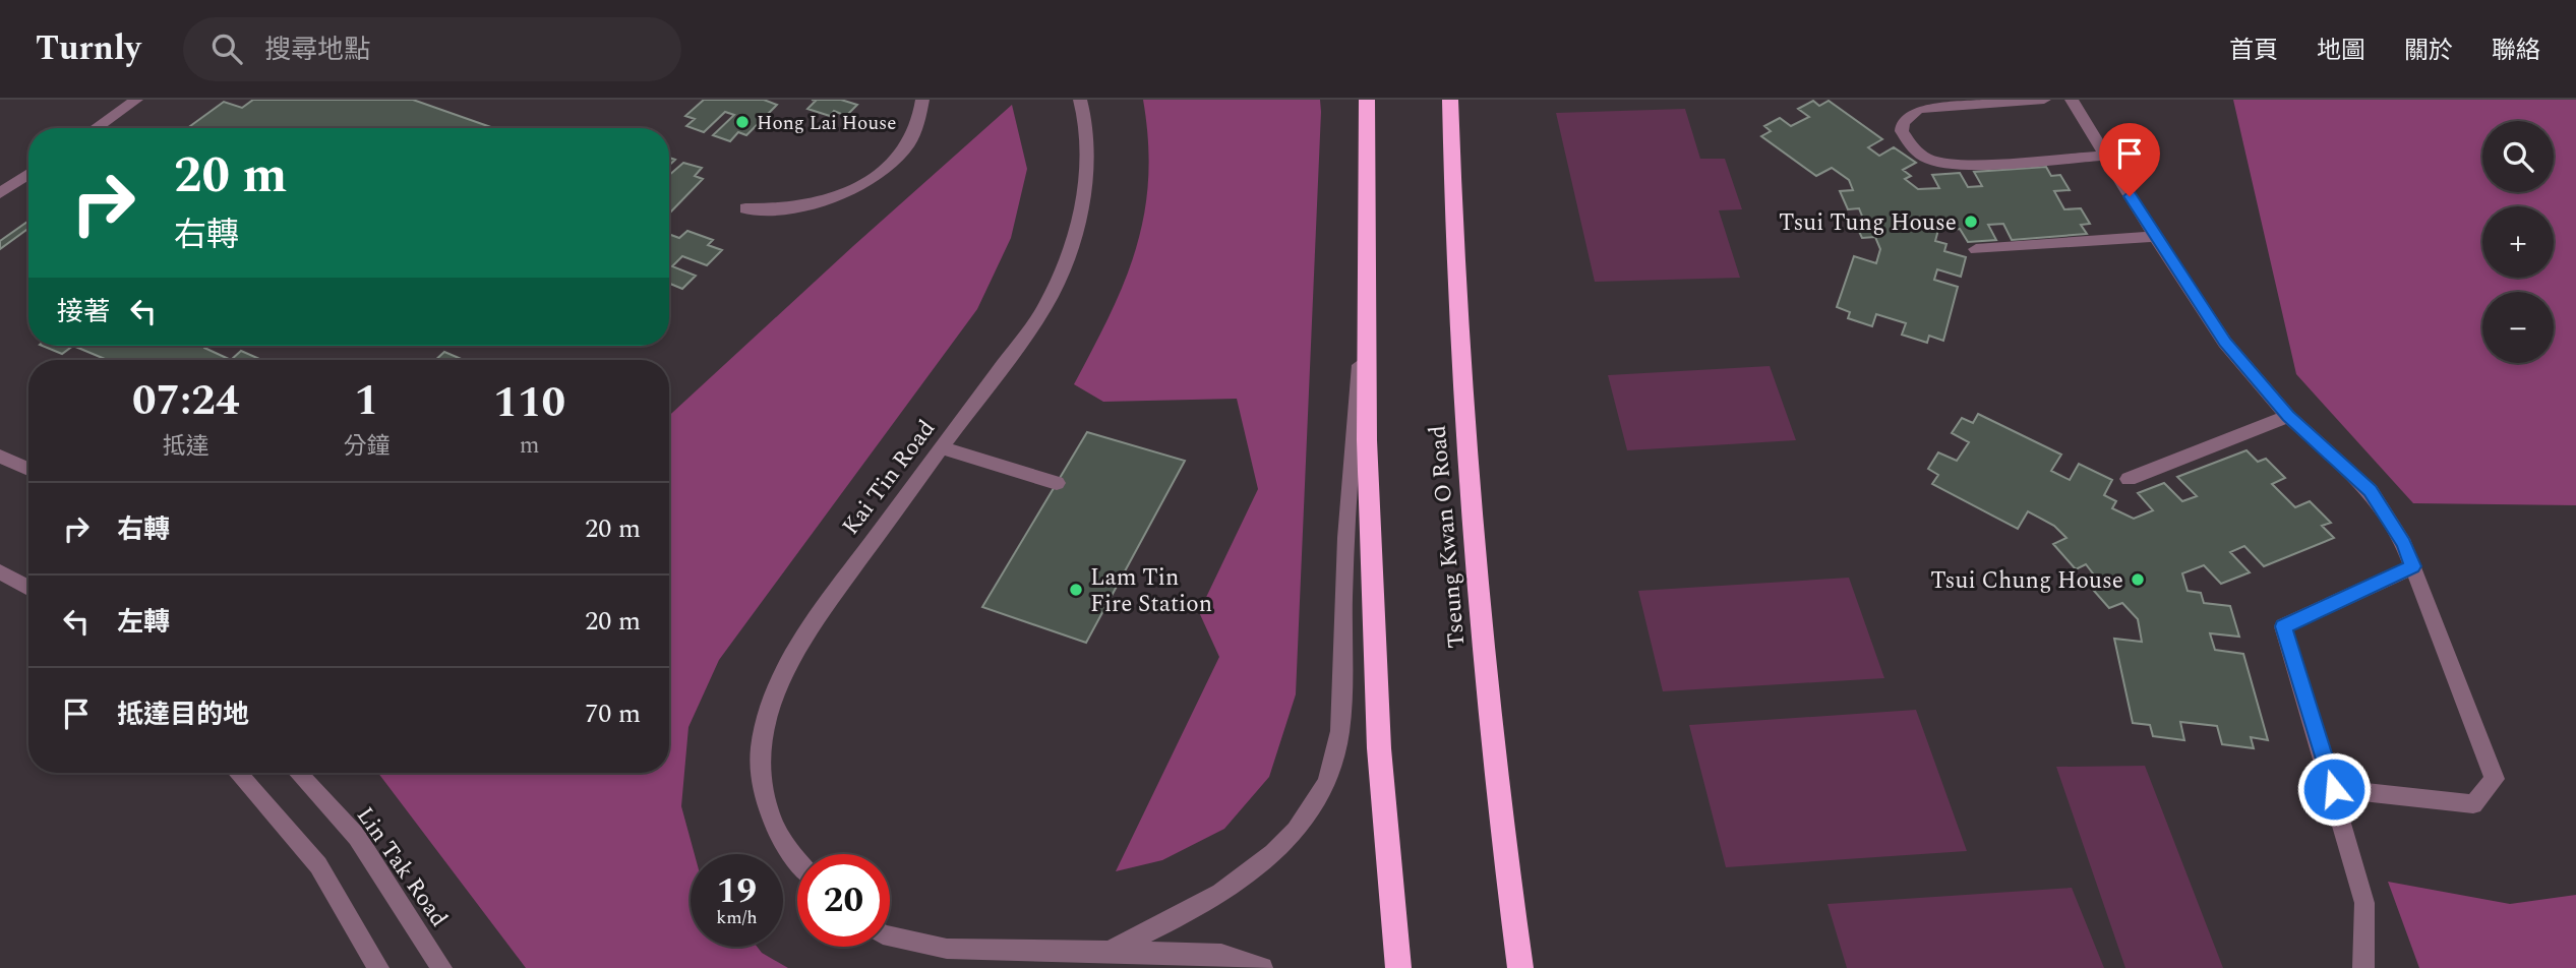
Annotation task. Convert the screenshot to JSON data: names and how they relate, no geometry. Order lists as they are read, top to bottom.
{
  "streets": {
    "highway": ["Tseung Kwan O Road"],
    "street": ["Kai Tin Road", "Lin Tak Road"]
  },
  "places": [
    "Hong Lai House",
    "Tsui Tung House",
    "Tsui Chung House",
    "Lam Tin Fire Station"
  ],
  "page": {
    "header": "Turnly",
    "search": "搜尋地點",
    "nav": [
      "首頁",
      "地圖",
      "關於",
      "聯絡"
    ],
    "map_buttons": ["+", "−"],
    "turn": ["20 m", "右轉"],
    "then": "接著",
    "eta": [
      "07:24",
      "抵達",
      "1",
      "分鐘",
      "110",
      "m"
    ],
    "list": [
      {
        "name": "右轉",
        "value": "20 m"
      },
      {
        "name": "左轉",
        "value": "20 m"
      },
      {
        "name": "抵達目的地",
        "value": "70 m"
      }
    ],
    "speed": "19 km/h",
    "limit": "20"
  }
}
